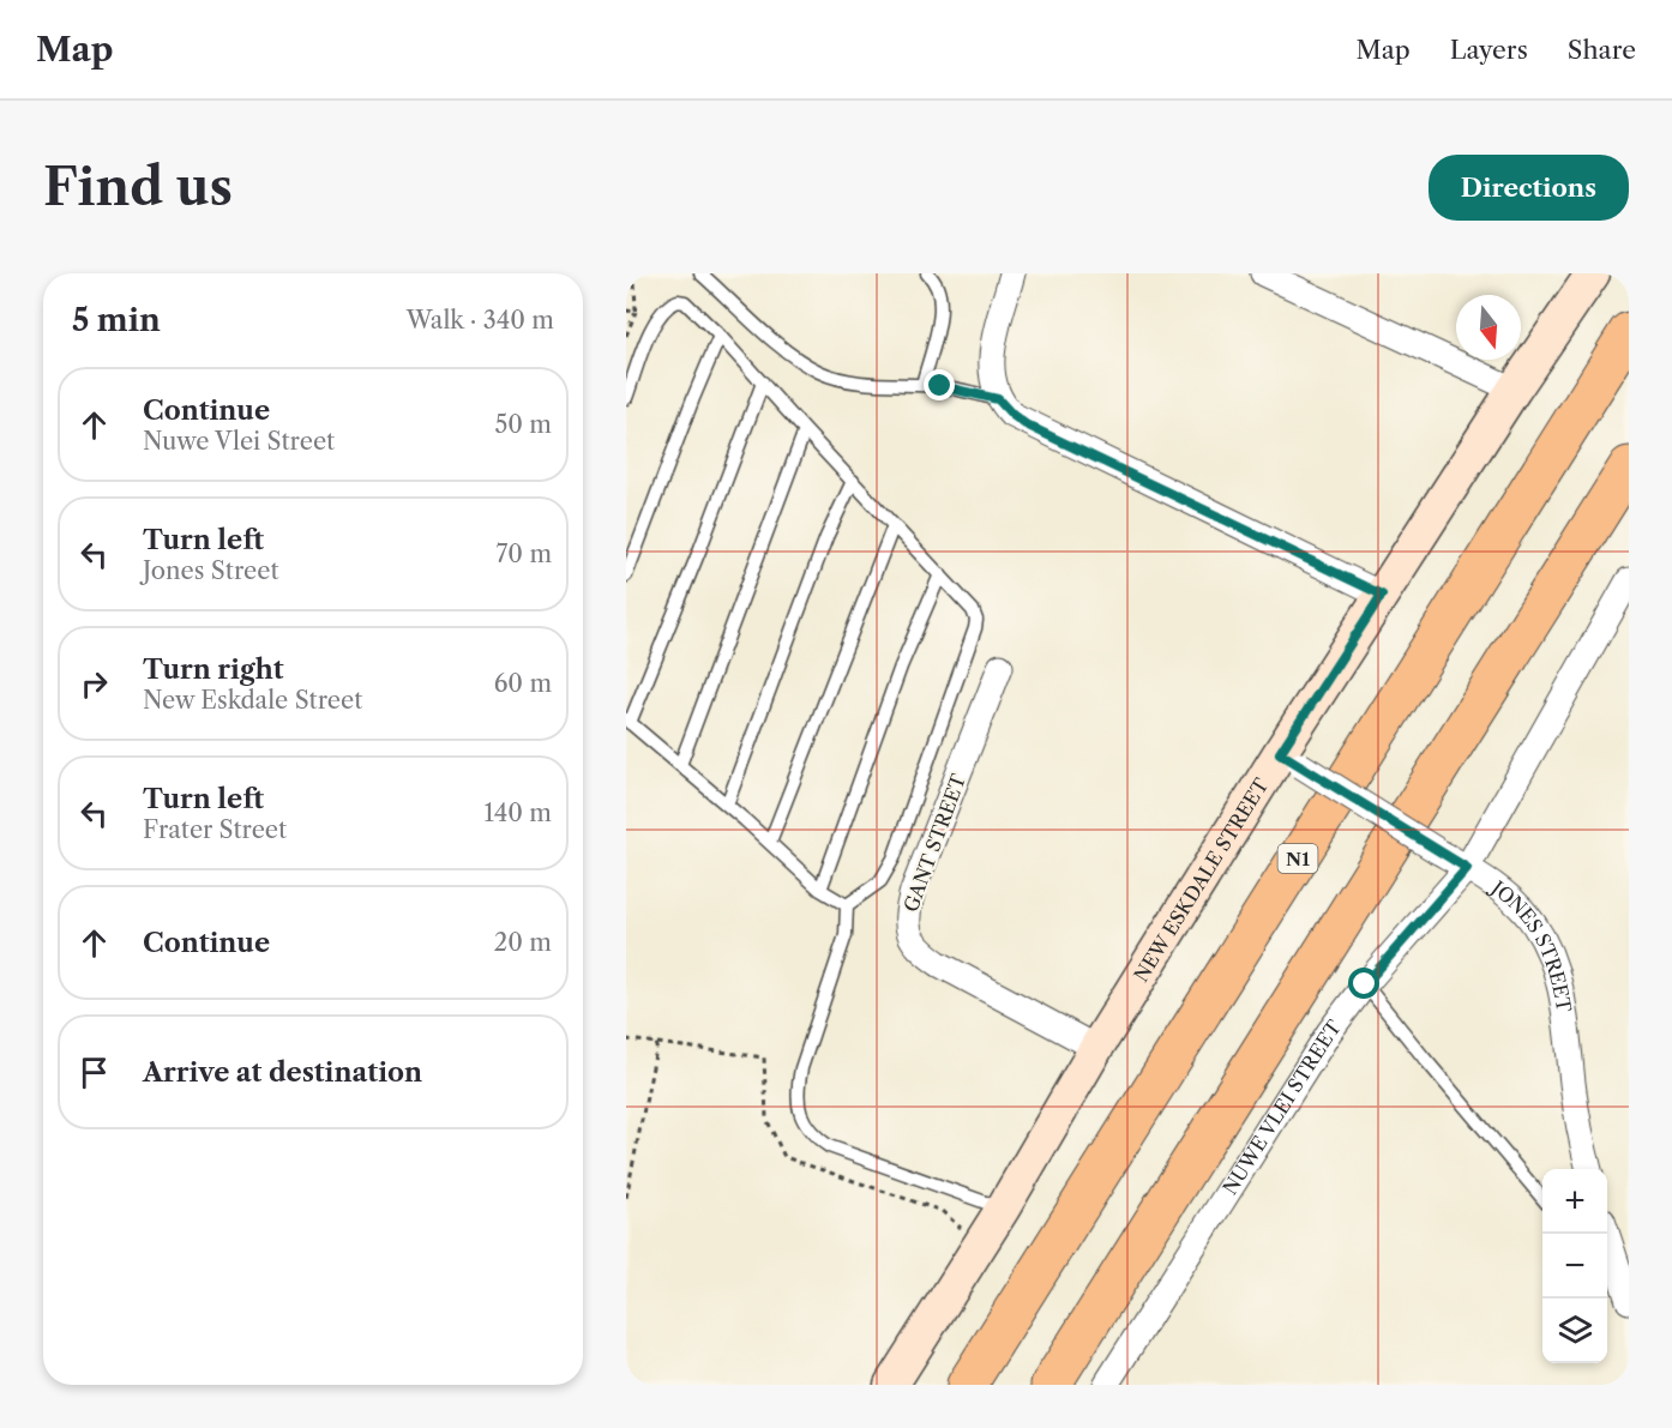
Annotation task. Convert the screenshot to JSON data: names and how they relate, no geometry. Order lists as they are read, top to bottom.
{
  "streets": {
    "highway": ["N1"],
    "street": [
      "GANT STREET",
      "NEW ESKDALE STREET",
      "JONES STREET",
      "NUWE VLEI STREET"
    ]
  },
  "crossings": [
    ["GANT STREET", "NEW ESKDALE STREET"],
    ["NEW ESKDALE STREET", "JONES STREET"],
    ["JONES STREET", "NUWE VLEI STREET"]
  ],
  "north": "bottom",
  "page": {
    "header": "Map",
    "nav": ["Map", "Layers", "Share"],
    "buttons": "Directions",
    "title": "Find us",
    "heading": ["5 min", "Walk · 340 m"],
    "list": [
      ["Continue", "Nuwe Vlei Street", "50 m"],
      ["Turn left", "Jones Street", "70 m"],
      ["Turn right", "New Eskdale Street", "60 m"],
      ["Turn left", "Frater Street", "140 m"],
      ["Continue", "20 m"],
      "Arrive at destination"
    ],
    "map_buttons": ["+", "−"]
  }
}
